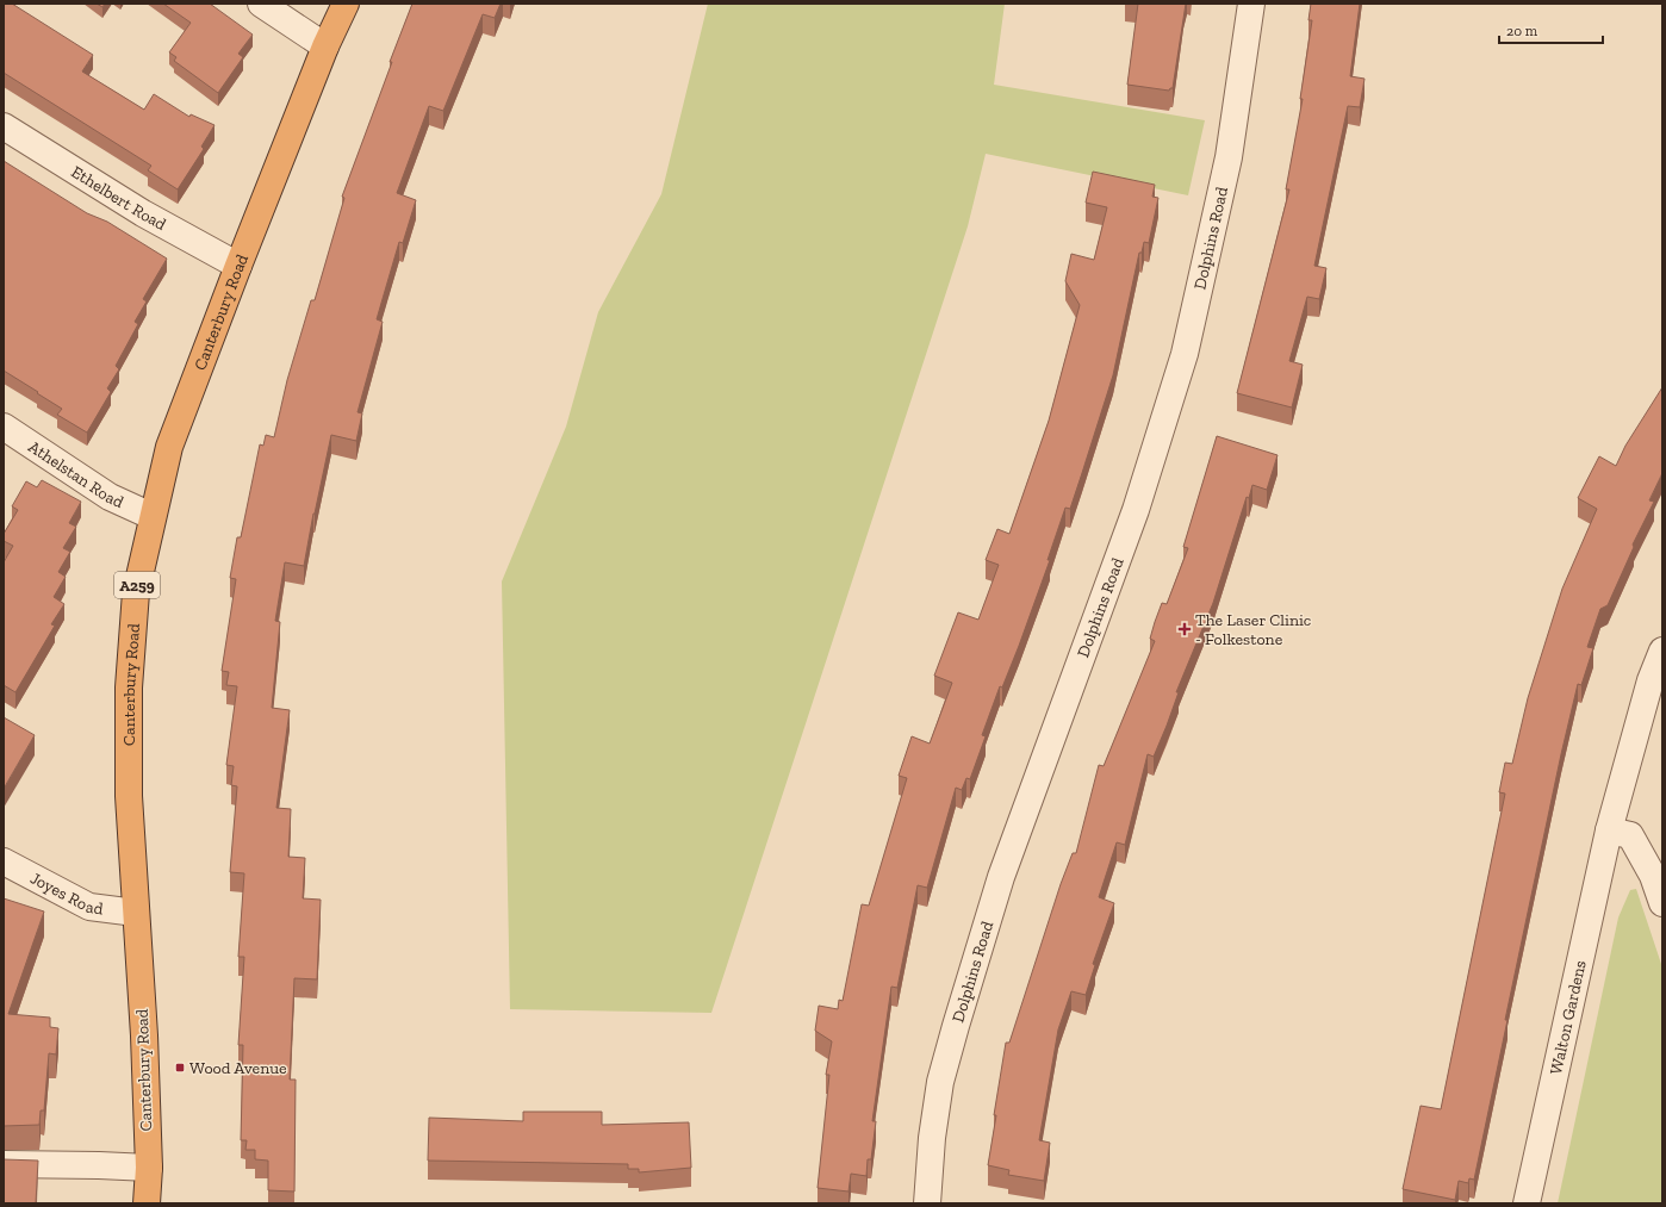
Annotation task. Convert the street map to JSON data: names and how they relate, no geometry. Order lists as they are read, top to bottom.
{
  "streets": {
    "highway": ["Canterbury Road", "A259"],
    "street": [
      "Ethelbert Road",
      "Dolphins Road",
      "Athelstan Road",
      "Joyes Road",
      "Walton Gardens"
    ]
  },
  "crossings": [
    ["Ethelbert Road", "Canterbury Road"],
    ["Canterbury Road", "Athelstan Road"],
    ["Canterbury Road", "Joyes Road"]
  ],
  "places": {
    "health": ["The Laser Clinic - Folkestone"],
    "transit": ["Wood Avenue"]
  },
  "scale_bar": "20 m"
}
